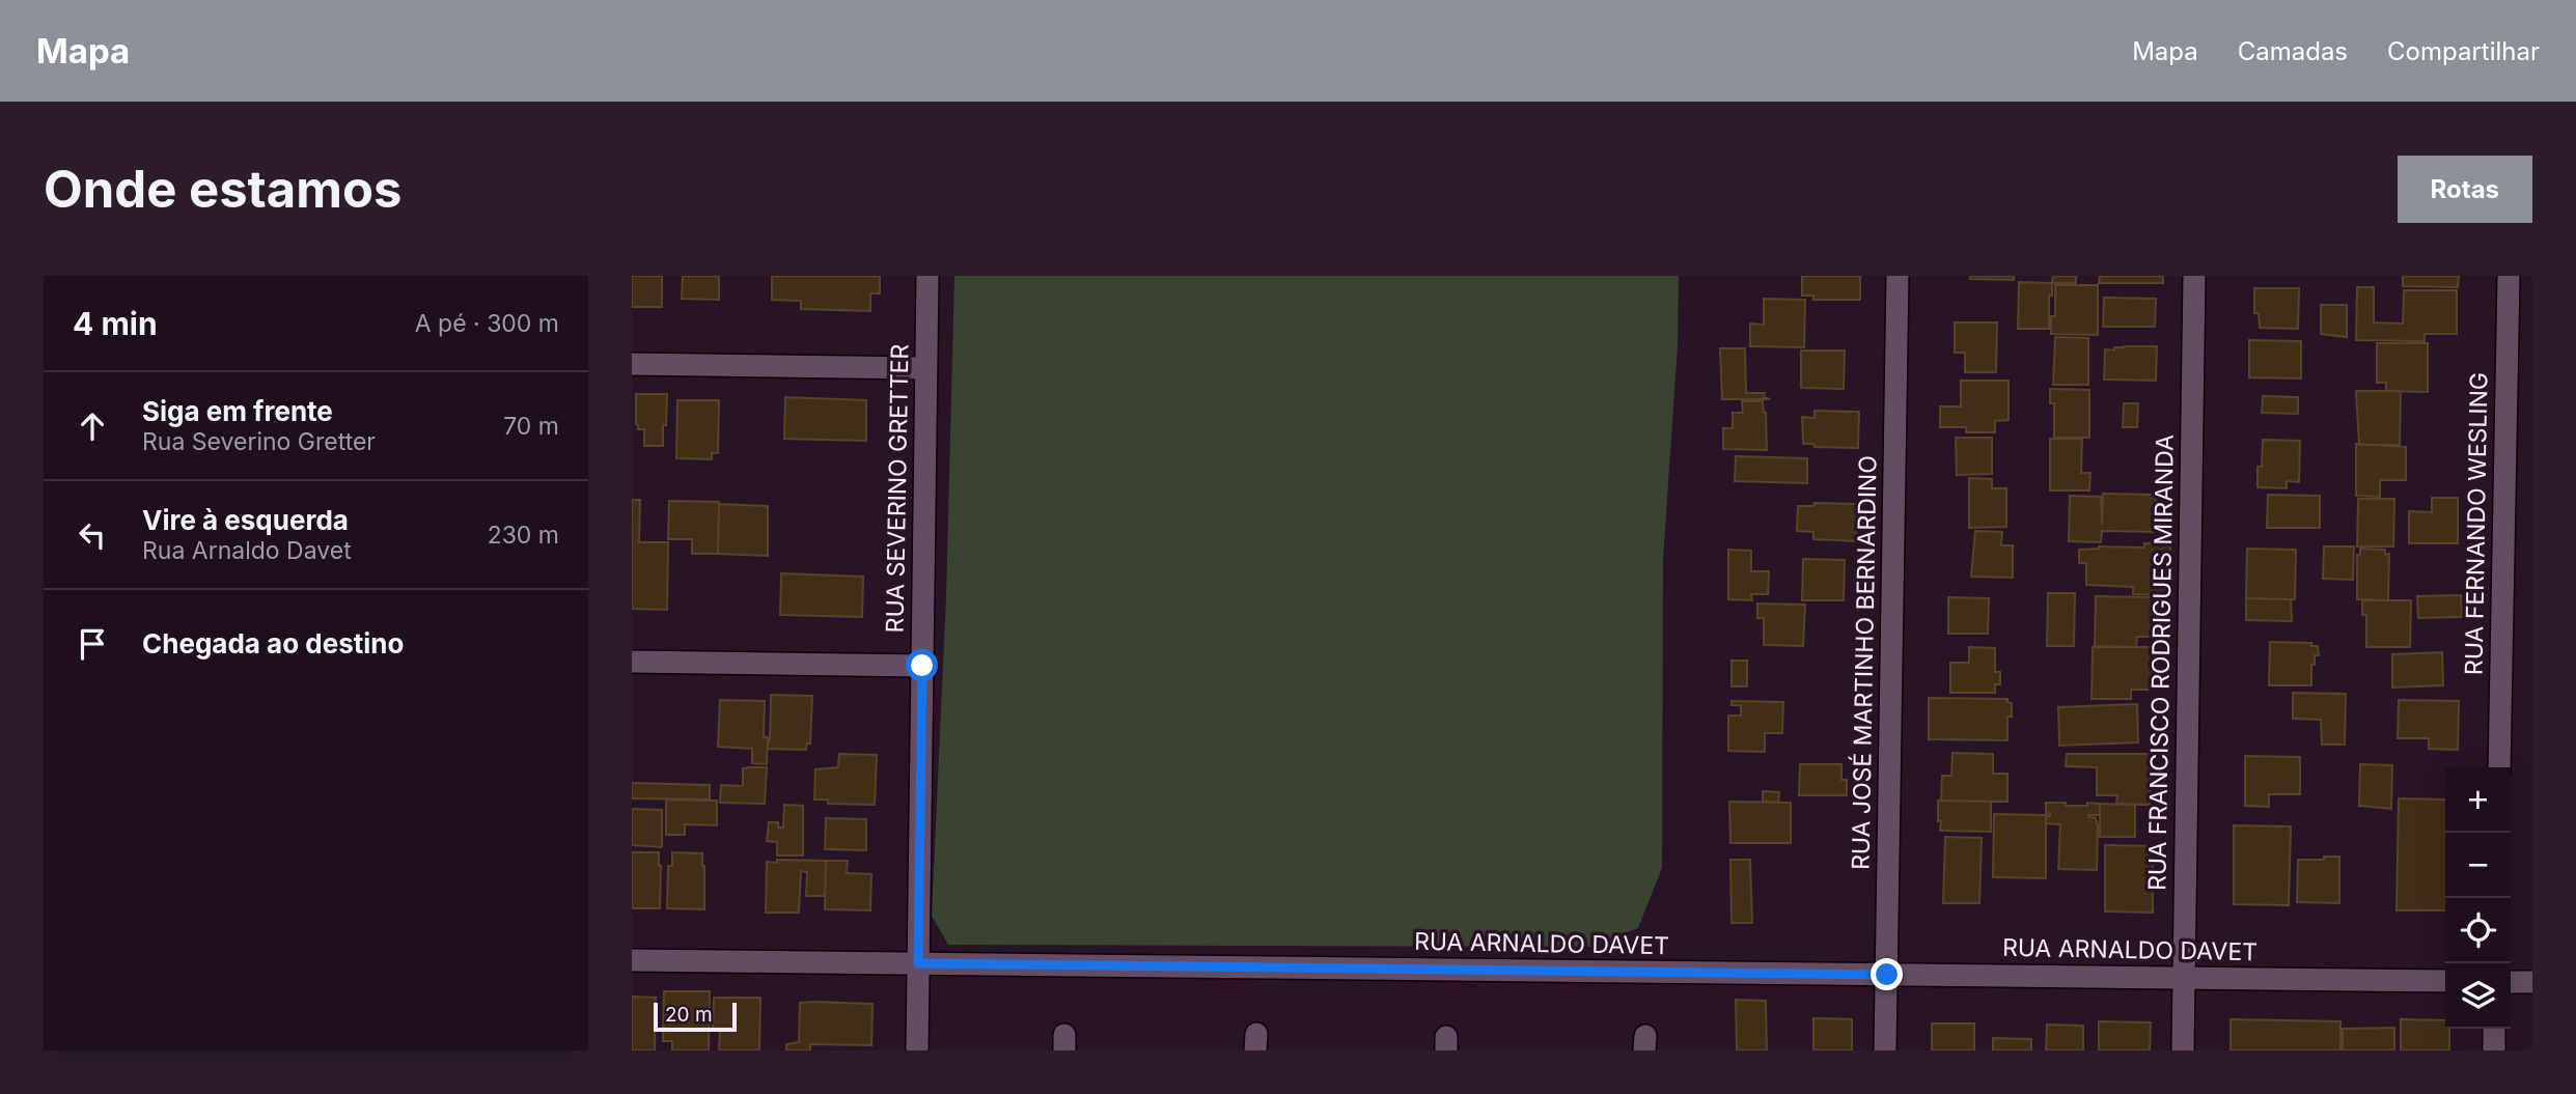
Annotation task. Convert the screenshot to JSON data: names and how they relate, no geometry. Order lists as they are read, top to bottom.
{
  "streets": {
    "street": [
      "RUA SEVERINO GRETTER",
      "RUA FERNANDO WESLING",
      "RUA JOSÉ MARTINHO BERNARDINO",
      "RUA FRANCISCO RODRIGUES MIRANDA",
      "RUA ARNALDO DAVET"
    ]
  },
  "crossings": [
    ["RUA SEVERINO GRETTER", "RUA ARNALDO DAVET"],
    ["RUA JOSÉ MARTINHO BERNARDINO", "RUA ARNALDO DAVET"],
    ["RUA FRANCISCO RODRIGUES MIRANDA", "RUA ARNALDO DAVET"]
  ],
  "scale_bar": "20 m",
  "page": {
    "header": "Mapa",
    "nav": ["Mapa", "Camadas", "Compartilhar"],
    "buttons": "Rotas",
    "title": "Onde estamos",
    "heading": ["4 min", "A pé · 300 m"],
    "list": [
      ["Siga em frente", "Rua Severino Gretter", "70 m"],
      ["Vire à esquerda", "Rua Arnaldo Davet", "230 m"],
      "Chegada ao destino"
    ],
    "map_buttons": ["+", "−"],
    "scale": "20 m"
  }
}
